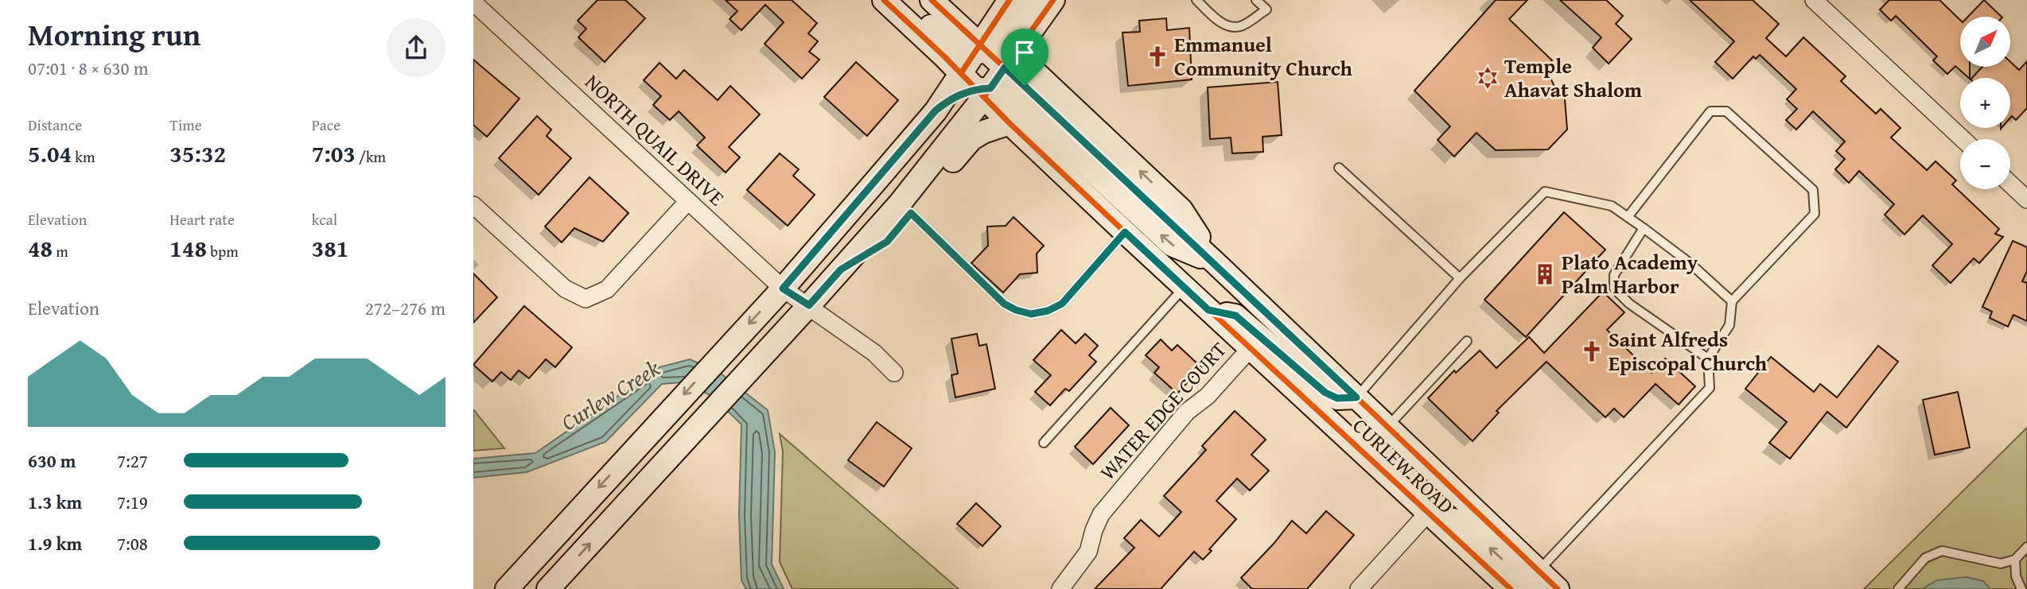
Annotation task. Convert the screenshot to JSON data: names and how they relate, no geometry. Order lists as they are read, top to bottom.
{
  "streets": {
    "main road": ["CURLEW ROAD"],
    "street": ["NORTH QUAIL DRIVE", "WATER EDGE COURT"]
  },
  "crossings": [
    ["WATER EDGE COURT", "CURLEW ROAD"]
  ],
  "water": ["Curlew Creek"],
  "places": {
    "church": ["Emmanuel Community Church", "Saint Alfreds Episcopal Church"],
    "synagogue": ["Temple Ahavat Shalom"],
    "building": ["Plato Academy Palm Harbor"]
  },
  "north": "top right",
  "page": {
    "heading": ["Morning run", "07:01 · 8 × 630 m"],
    "map_buttons": ["+", "−"],
    "stats": [
      ["Distance", "5.04 km"],
      ["Time", "35:32"],
      ["Pace", "7:03 /km"],
      ["Elevation", "48 m"],
      ["Heart rate", "148 bpm"],
      ["kcal", "381"]
    ],
    "chart": ["Elevation", "272–276 m"],
    "list": [
      {
        "name": "630 m",
        "note": "7:27"
      },
      {
        "name": "1.3 km",
        "note": "7:19"
      },
      {
        "name": "1.9 km",
        "note": "7:08"
      }
    ]
  }
}
